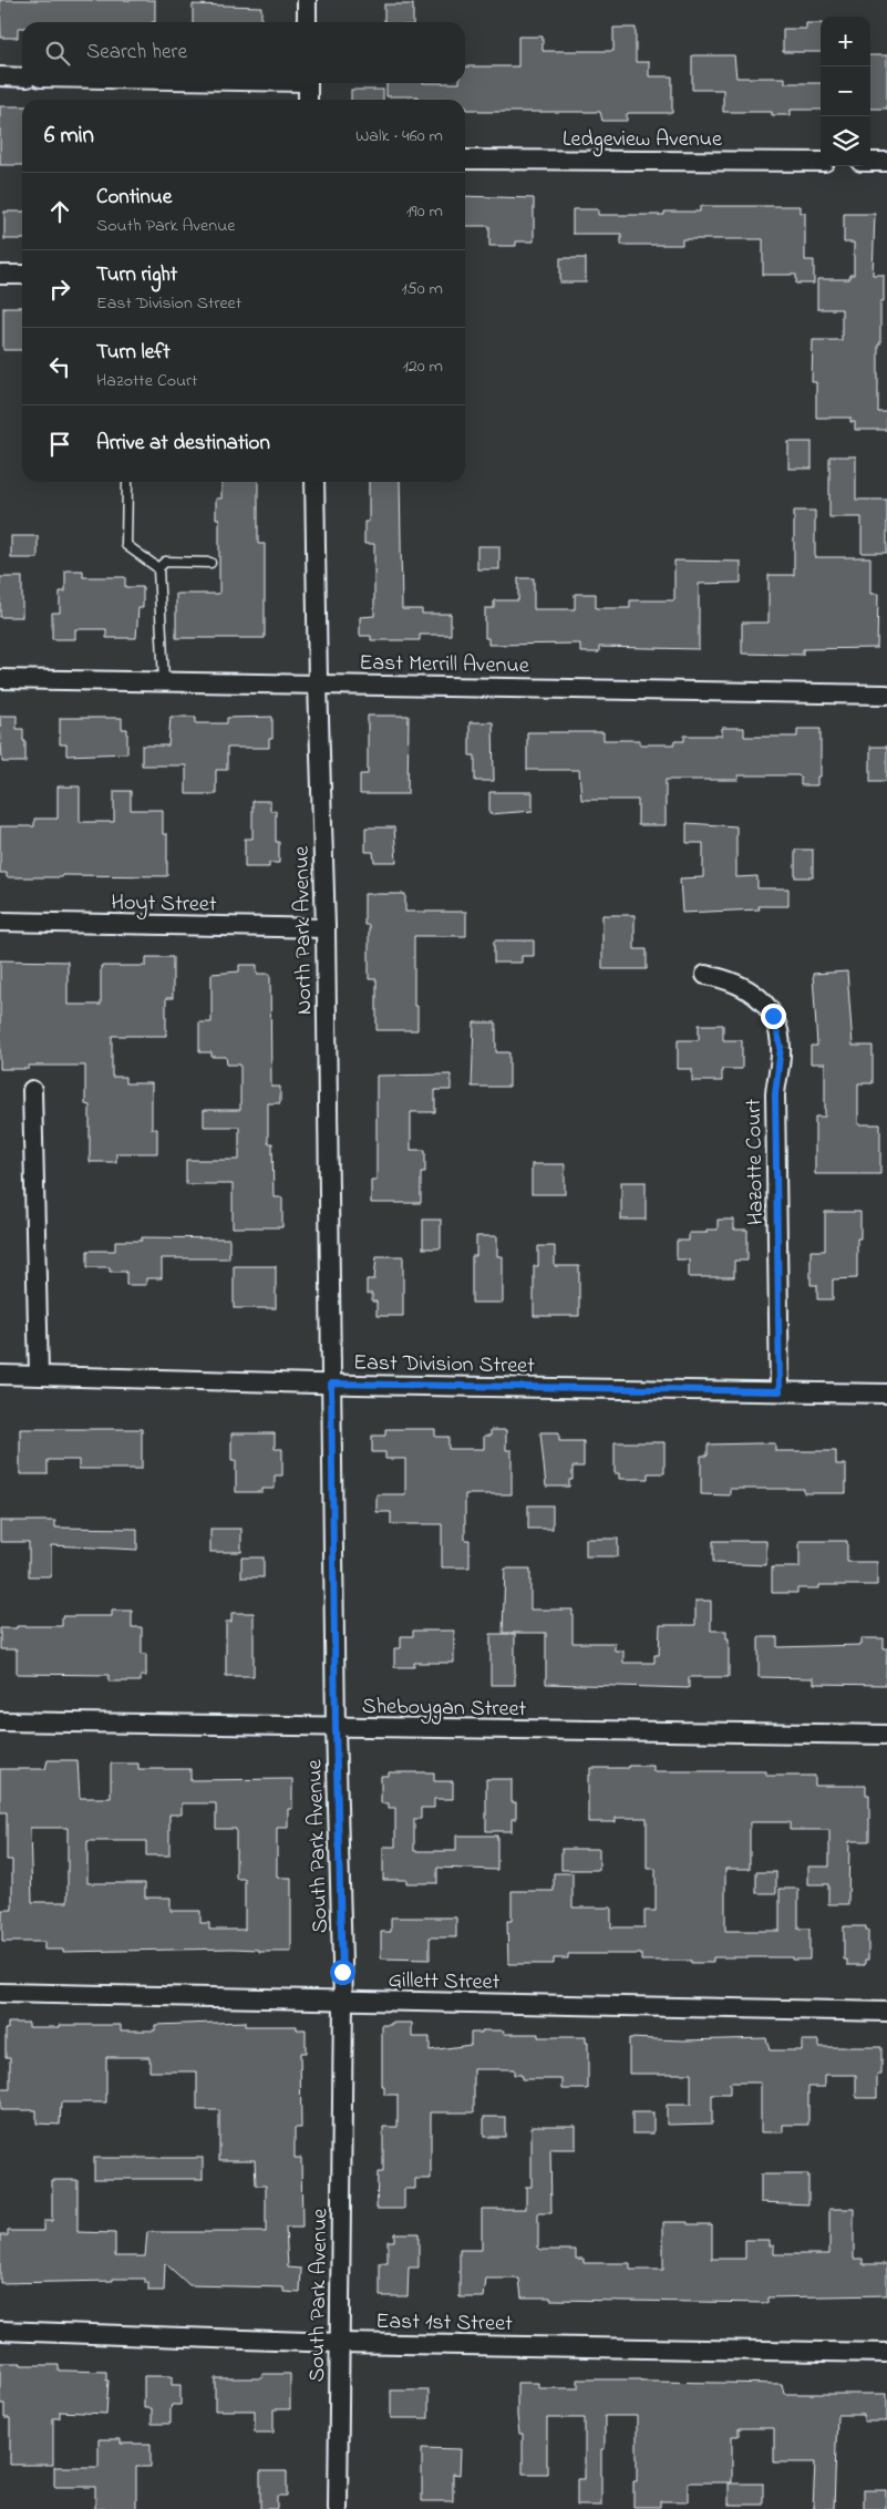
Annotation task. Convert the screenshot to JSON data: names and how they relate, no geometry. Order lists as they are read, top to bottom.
{
  "streets": {
    "street": [
      "Ledgeview Avenue",
      "East Merrill Avenue",
      "Hoyt Street",
      "North Park Avenue",
      "Hazotte Court",
      "East Division Street",
      "Sheboygan Street",
      "South Park Avenue",
      "Gillett Street",
      "East 1st Street"
    ]
  },
  "crossings": [
    ["East Merrill Avenue", "North Park Avenue"],
    ["Hoyt Street", "North Park Avenue"],
    ["North Park Avenue", "East Division Street"],
    ["North Park Avenue", "South Park Avenue"],
    ["Hazotte Court", "East Division Street"],
    ["East Division Street", "South Park Avenue"],
    ["Sheboygan Street", "South Park Avenue"],
    ["South Park Avenue", "Gillett Street"],
    ["South Park Avenue", "East 1st Street"]
  ],
  "page": {
    "map_buttons": ["+", "−"],
    "search": "Search here",
    "heading": ["6 min", "Walk · 460 m"],
    "list": [
      ["Continue", "South Park Avenue", "190 m"],
      ["Turn right", "East Division Street", "150 m"],
      ["Turn left", "Hazotte Court", "120 m"],
      "Arrive at destination"
    ]
  }
}
